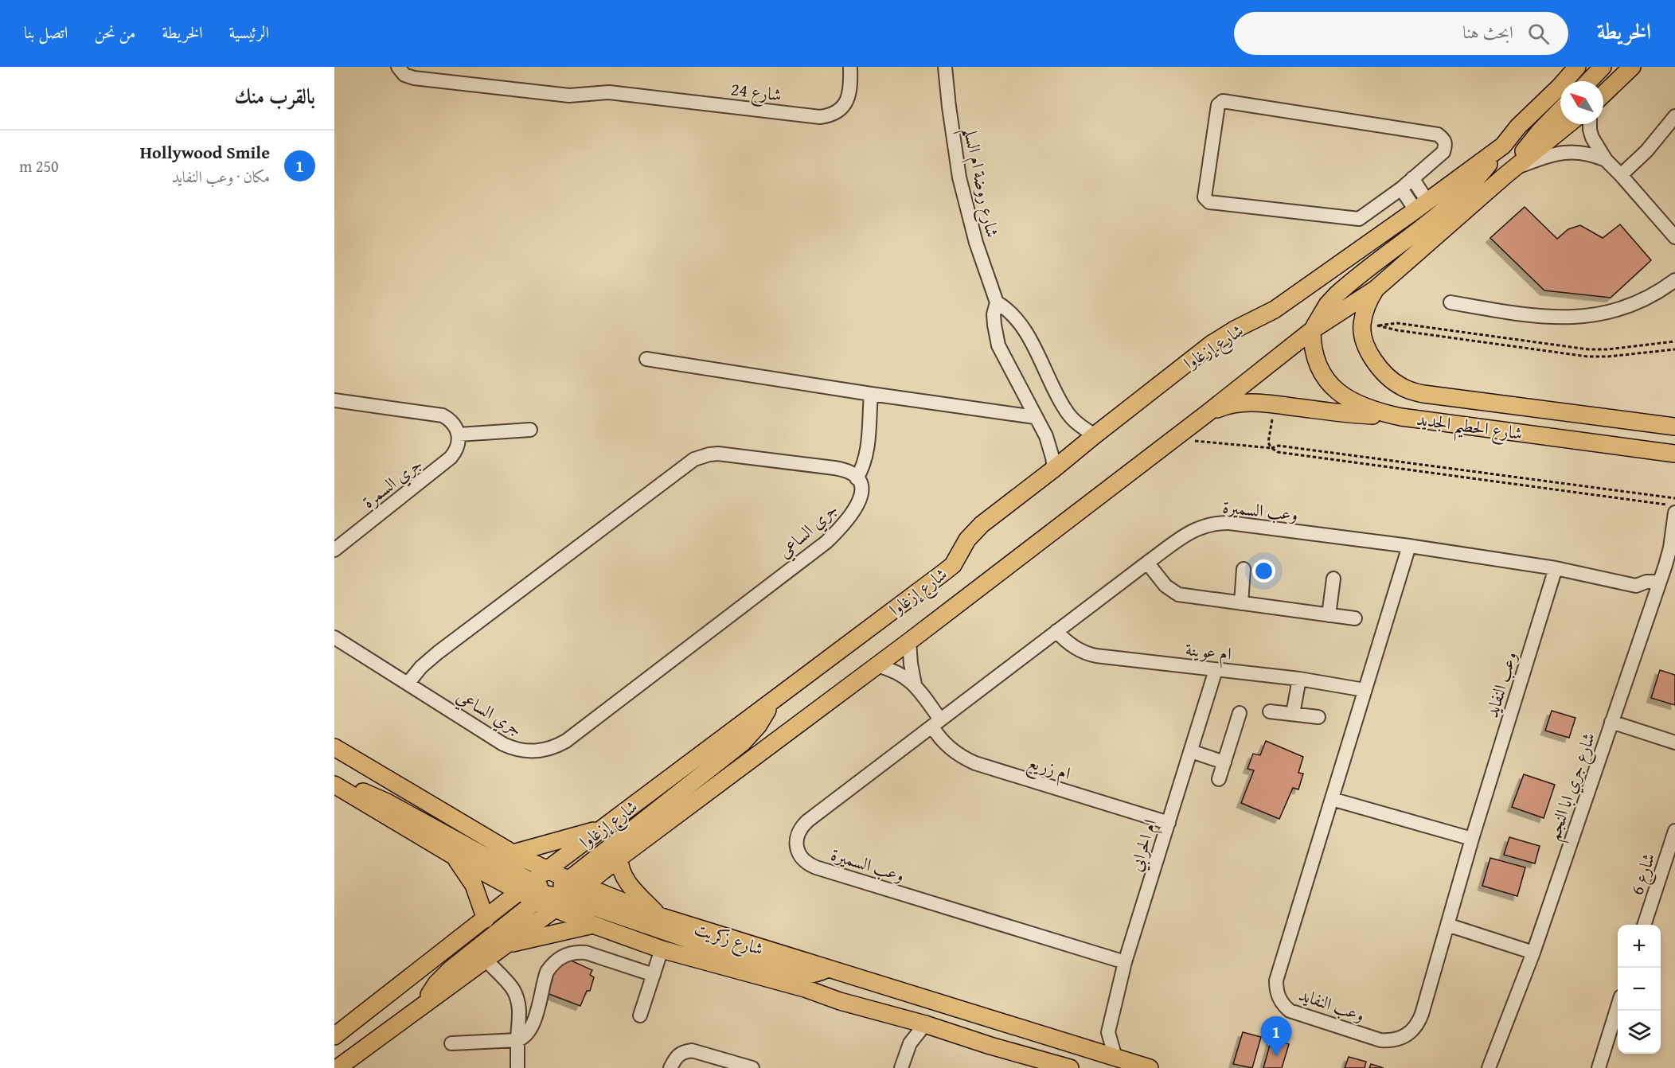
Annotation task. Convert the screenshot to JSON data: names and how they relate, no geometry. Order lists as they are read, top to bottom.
{
  "streets": {
    "main road": ["شارع إزغاوا", "شارع الحطيم الجديد", "شارع زكريت"],
    "street": [
      "شارع 24",
      "شارع روضة ام السلم",
      "جري السمرة",
      "وعب السميرة",
      "جري الساعي",
      "ام عوينة",
      "وعب النفايد",
      "ام زريع",
      "شارع جري ابا النجم",
      "ام الحرابي",
      "شارع 6"
    ]
  },
  "crossings": [
    ["شارع روضة ام السلم", "شارع إزغاوا"],
    ["شارع إزغاوا", "شارع الحطيم الجديد"],
    ["شارع إزغاوا", "شارع زكريت"],
    ["وعب السميرة", "ام عوينة"],
    ["وعب السميرة", "وعب النفايد"],
    ["وعب السميرة", "ام زريع"],
    ["وعب السميرة", "شارع جري ابا النجم"],
    ["وعب السميرة", "ام الحرابي"],
    ["ام عوينة", "وعب النفايد"],
    ["ام عوينة", "ام الحرابي"],
    ["ام زريع", "ام الحرابي"],
    ["ام الحرابي", "شارع زكريت"]
  ],
  "north": "top left",
  "page": {
    "header": "الخريطة",
    "search": "ابحث هنا",
    "nav": [
      "الرئيسية",
      "الخريطة",
      "من نحن",
      "اتصل بنا"
    ],
    "heading": "بالقرب منك",
    "list": [
      {
        "mark": "1",
        "name": "Hollywood Smile",
        "note": "مكان · وعب النفايد",
        "value": "250 m"
      }
    ],
    "map_buttons": ["+", "−"],
    "pins": "1"
  }
}
